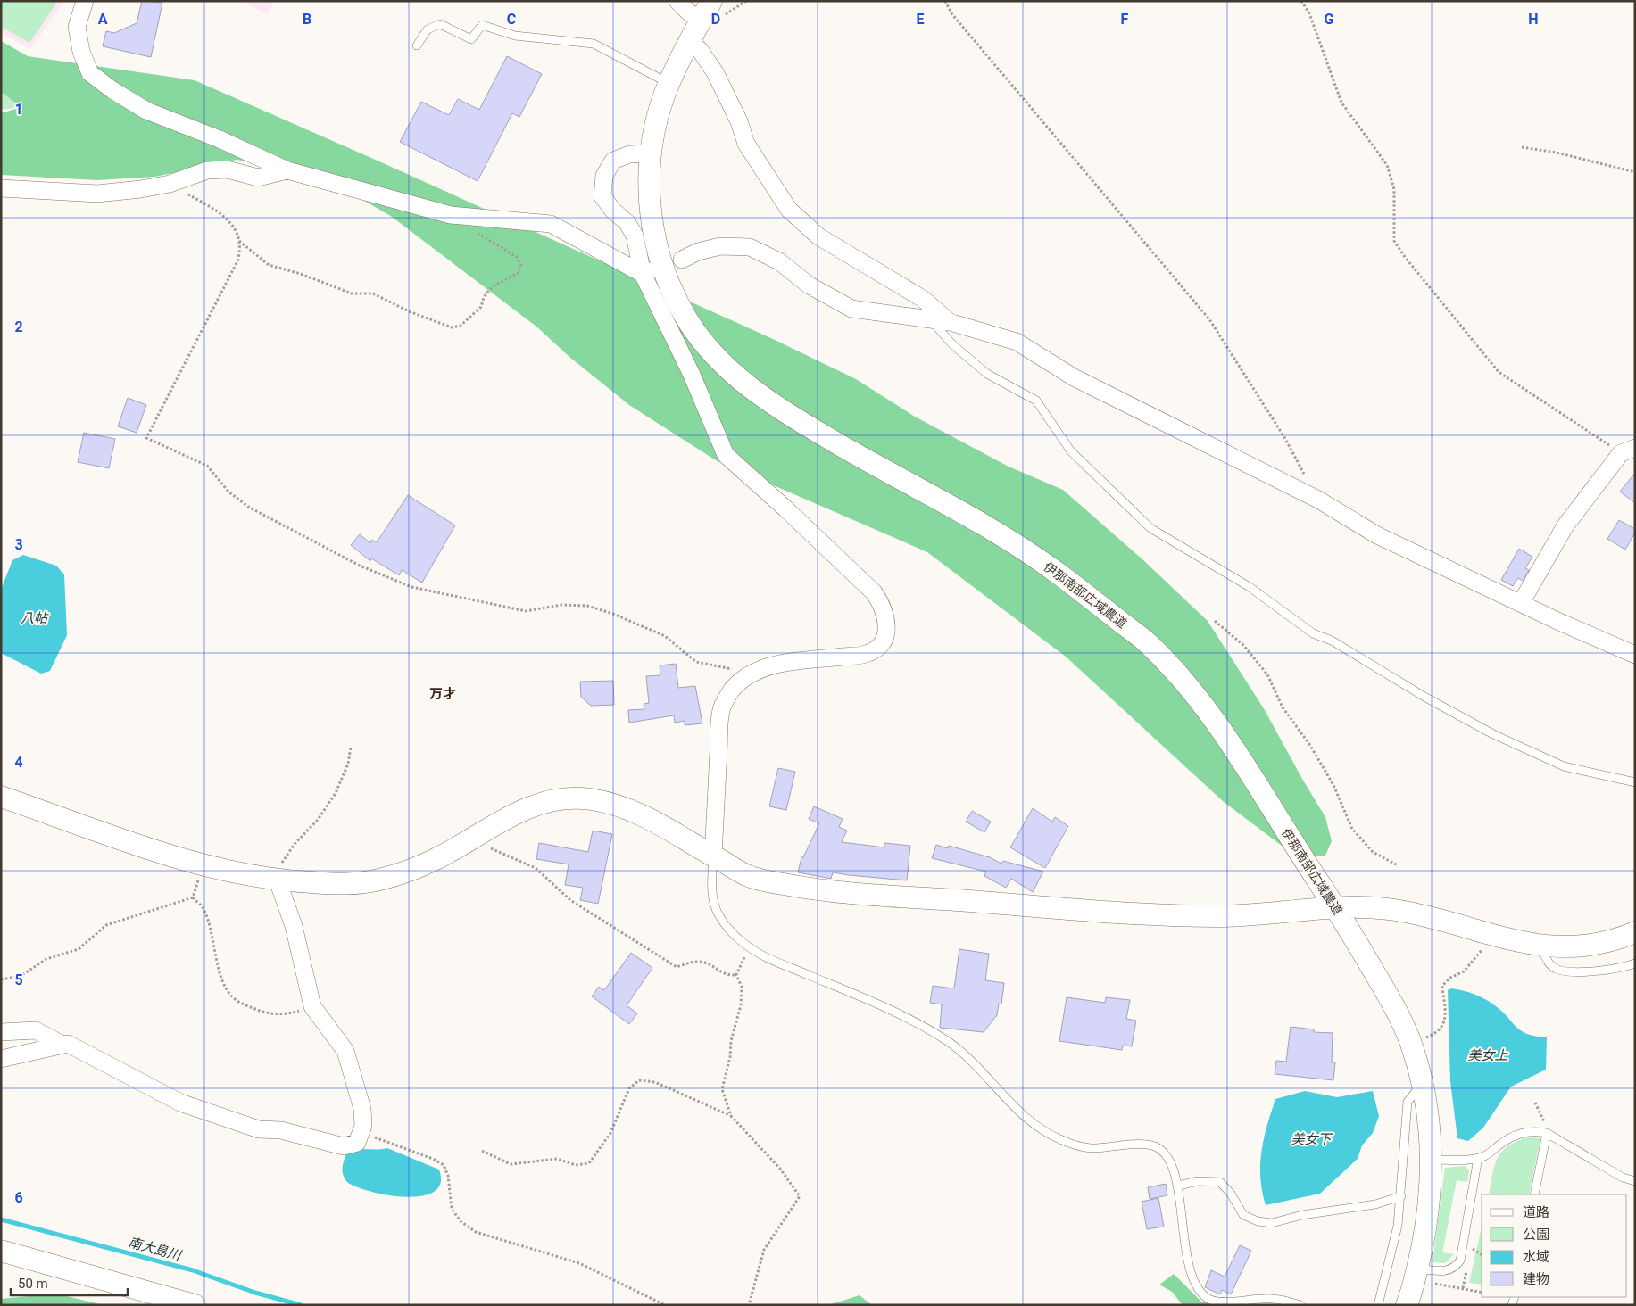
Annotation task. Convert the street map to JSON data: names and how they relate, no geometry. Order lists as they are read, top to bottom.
{
  "streets": {
    "street": ["伊那南部広域農道"]
  },
  "districts": ["万才"],
  "water": [
    "八帖",
    "美女上",
    "美女下",
    "南大島川"
  ],
  "legend": [
    "道路",
    "公園",
    "水域",
    "建物"
  ],
  "scale_bar": "50 m",
  "grid": {
    "columns": [
      "A",
      "B",
      "C",
      "D",
      "E",
      "F",
      "G",
      "H"
    ],
    "rows": [
      "1",
      "2",
      "3",
      "4",
      "5",
      "6"
    ]
  }
}
